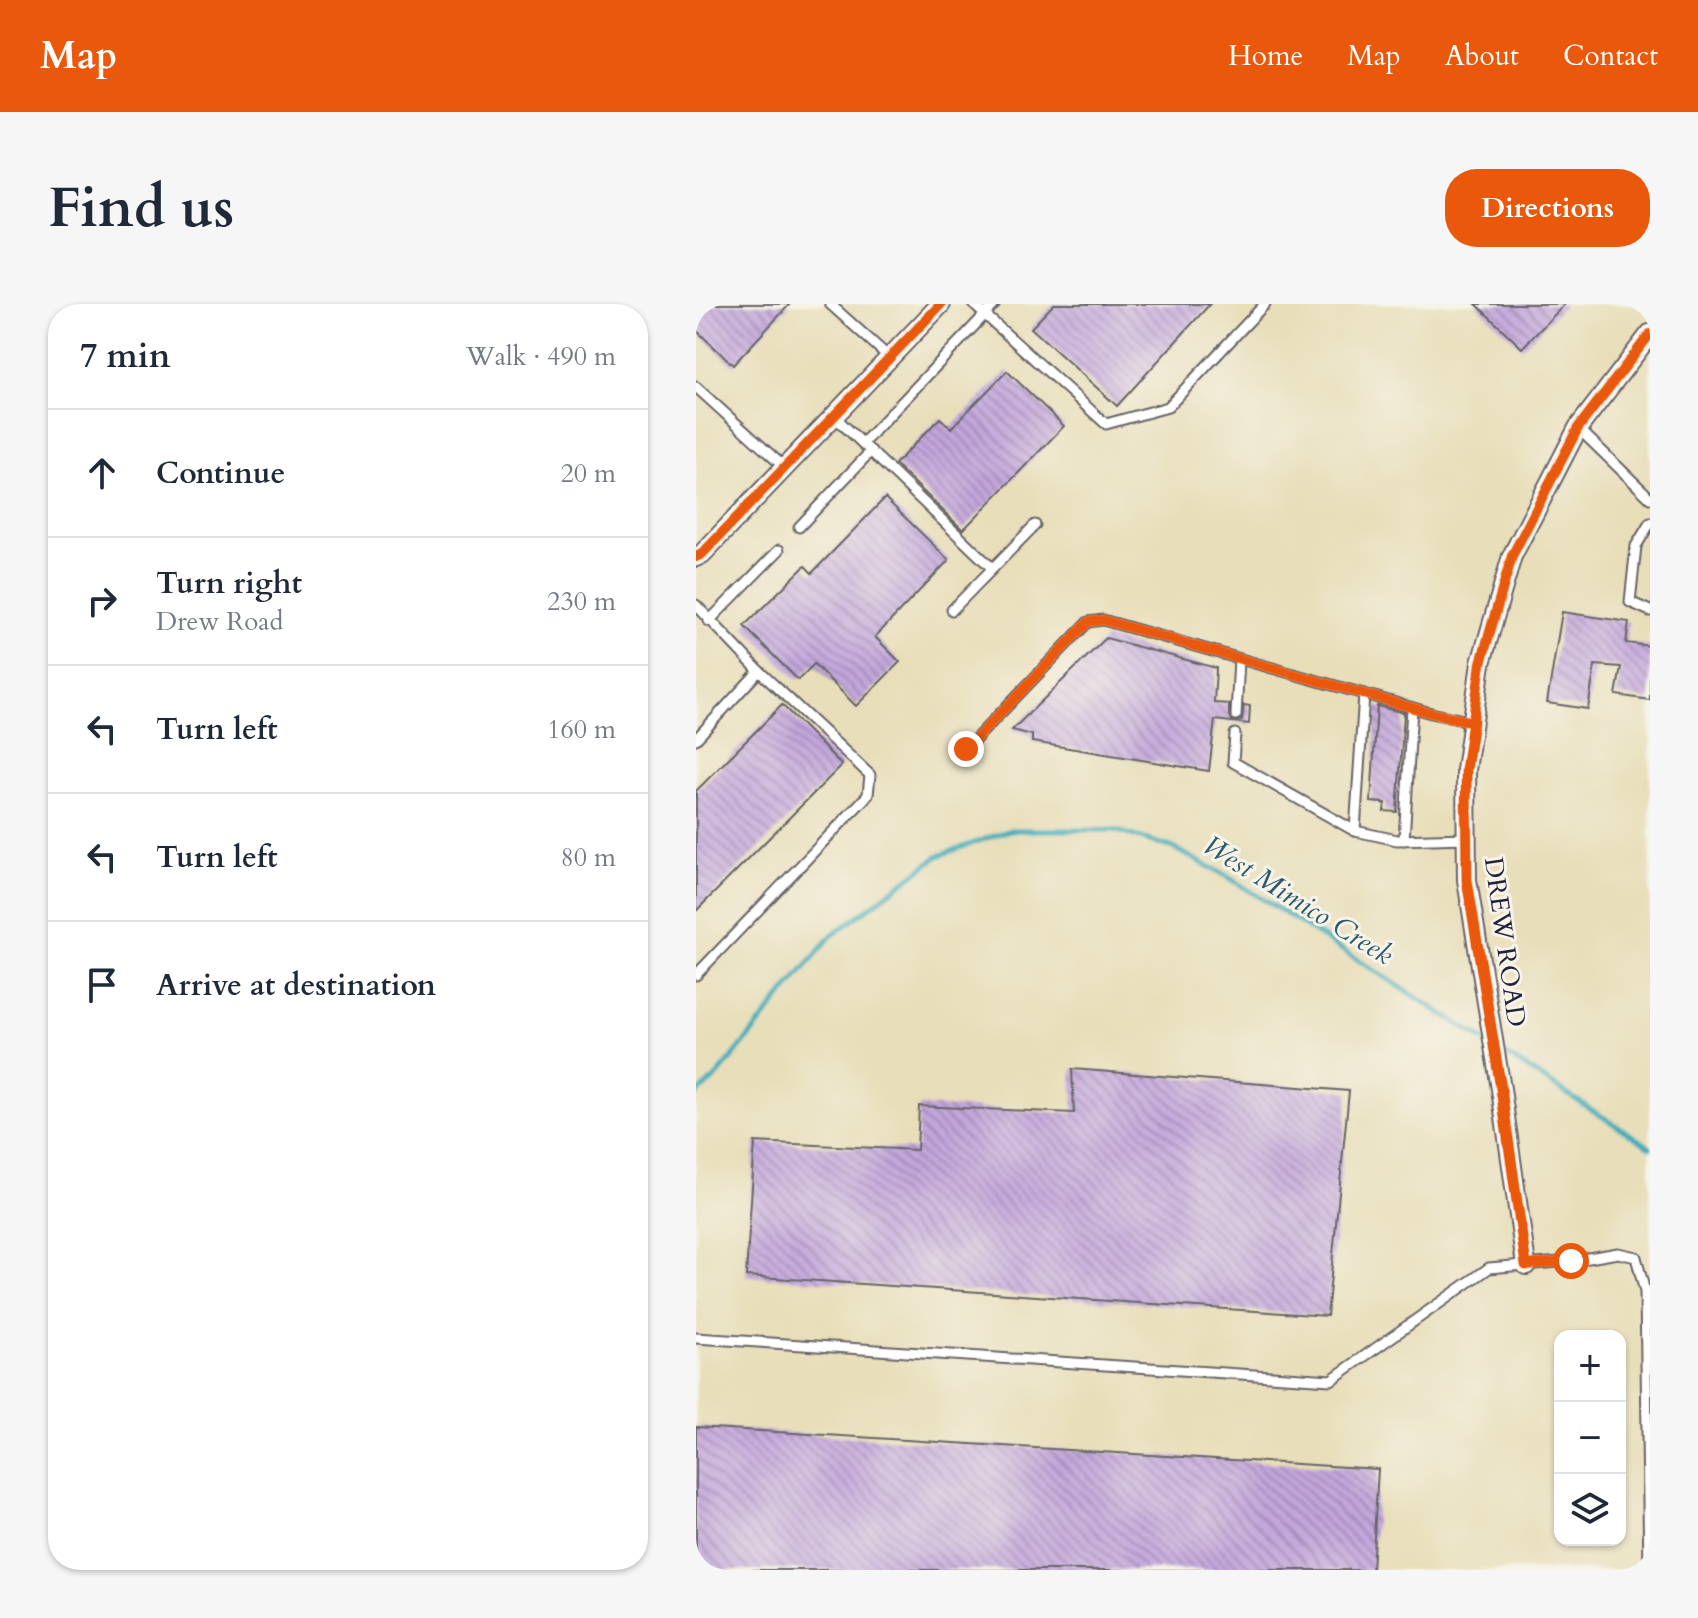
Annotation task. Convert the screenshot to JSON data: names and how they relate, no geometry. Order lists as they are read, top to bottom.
{
  "streets": {
    "street": ["DREW ROAD"]
  },
  "water": ["West Mimico Creek"],
  "page": {
    "header": "Map",
    "nav": [
      "Home",
      "Map",
      "About",
      "Contact"
    ],
    "buttons": "Directions",
    "title": "Find us",
    "heading": ["7 min", "Walk · 490 m"],
    "list": [
      ["Continue", "20 m"],
      ["Turn right", "Drew Road", "230 m"],
      ["Turn left", "160 m"],
      ["Turn left", "80 m"],
      "Arrive at destination"
    ],
    "map_buttons": ["+", "−"]
  }
}
